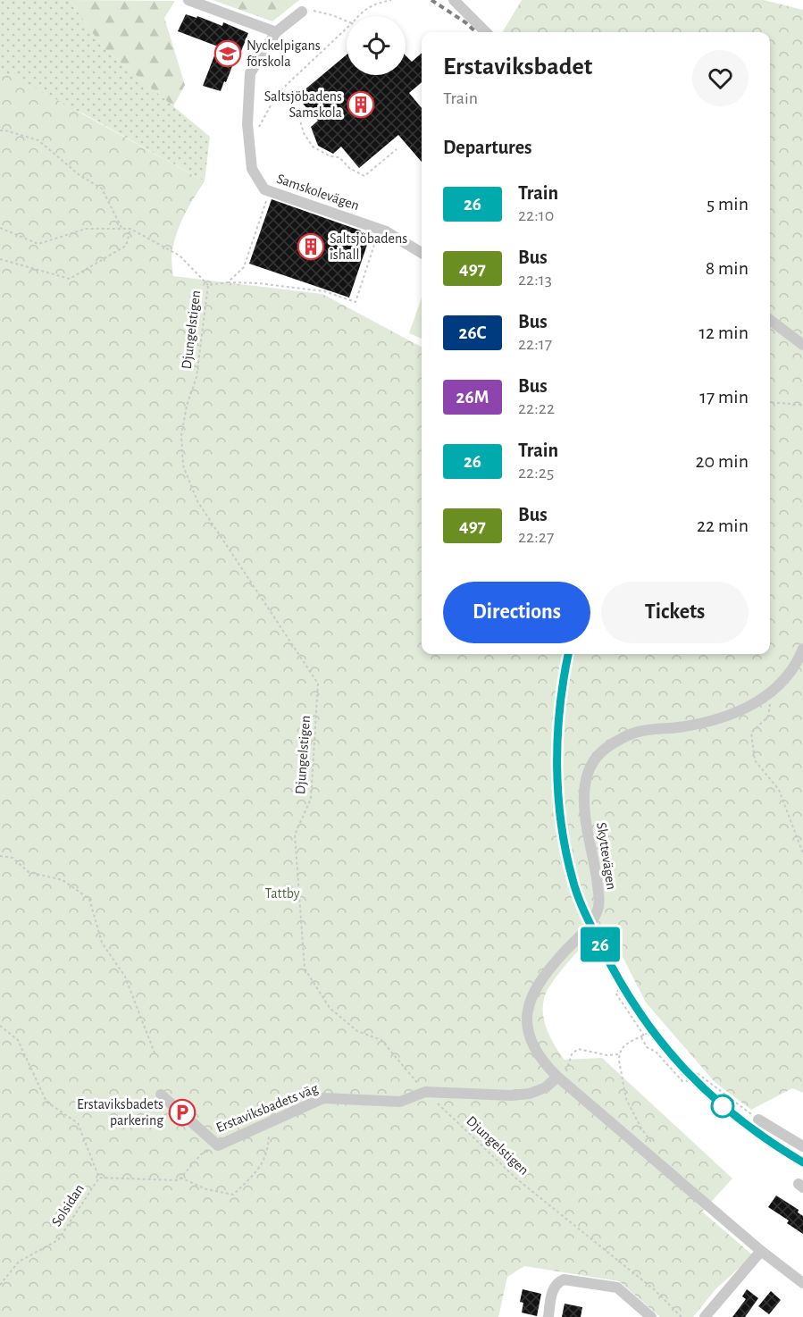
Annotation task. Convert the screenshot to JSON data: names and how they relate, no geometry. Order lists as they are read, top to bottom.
{
  "streets": {
    "street": ["Samskolevägen", "Skyttevägen", "Erstaviksbadets väg"],
    "path": ["Djungelstigen", "Solsidan"]
  },
  "crossings": [
    ["Samskolevägen", "Djungelstigen"],
    ["Djungelstigen", "Erstaviksbadets väg"],
    ["Skyttevägen", "Erstaviksbadets väg"]
  ],
  "parks": ["Tattby"],
  "places": {
    "school or university": ["Nyckelpigans förskola"],
    "building": ["Saltsjöbadens Samskola", "Saltsjöbadens ishall"],
    "parking": ["Erstaviksbadets parkering"]
  },
  "page": {
    "on_map": "26",
    "heading": [
      ["Erstaviksbadet", "Train"],
      "Departures"
    ],
    "list": [
      {
        "mark": "26",
        "name": "Train",
        "note": "22:10",
        "value": "5 min"
      },
      {
        "mark": "497",
        "name": "Bus",
        "note": "22:13",
        "value": "8 min"
      },
      {
        "mark": "26C",
        "name": "Bus",
        "note": "22:17",
        "value": "12 min"
      },
      {
        "mark": "26M",
        "name": "Bus",
        "note": "22:22",
        "value": "17 min"
      },
      {
        "mark": "26",
        "name": "Train",
        "note": "22:25",
        "value": "20 min"
      },
      {
        "mark": "497",
        "name": "Bus",
        "note": "22:27",
        "value": "22 min"
      }
    ],
    "buttons": ["Directions", "Tickets"]
  }
}
